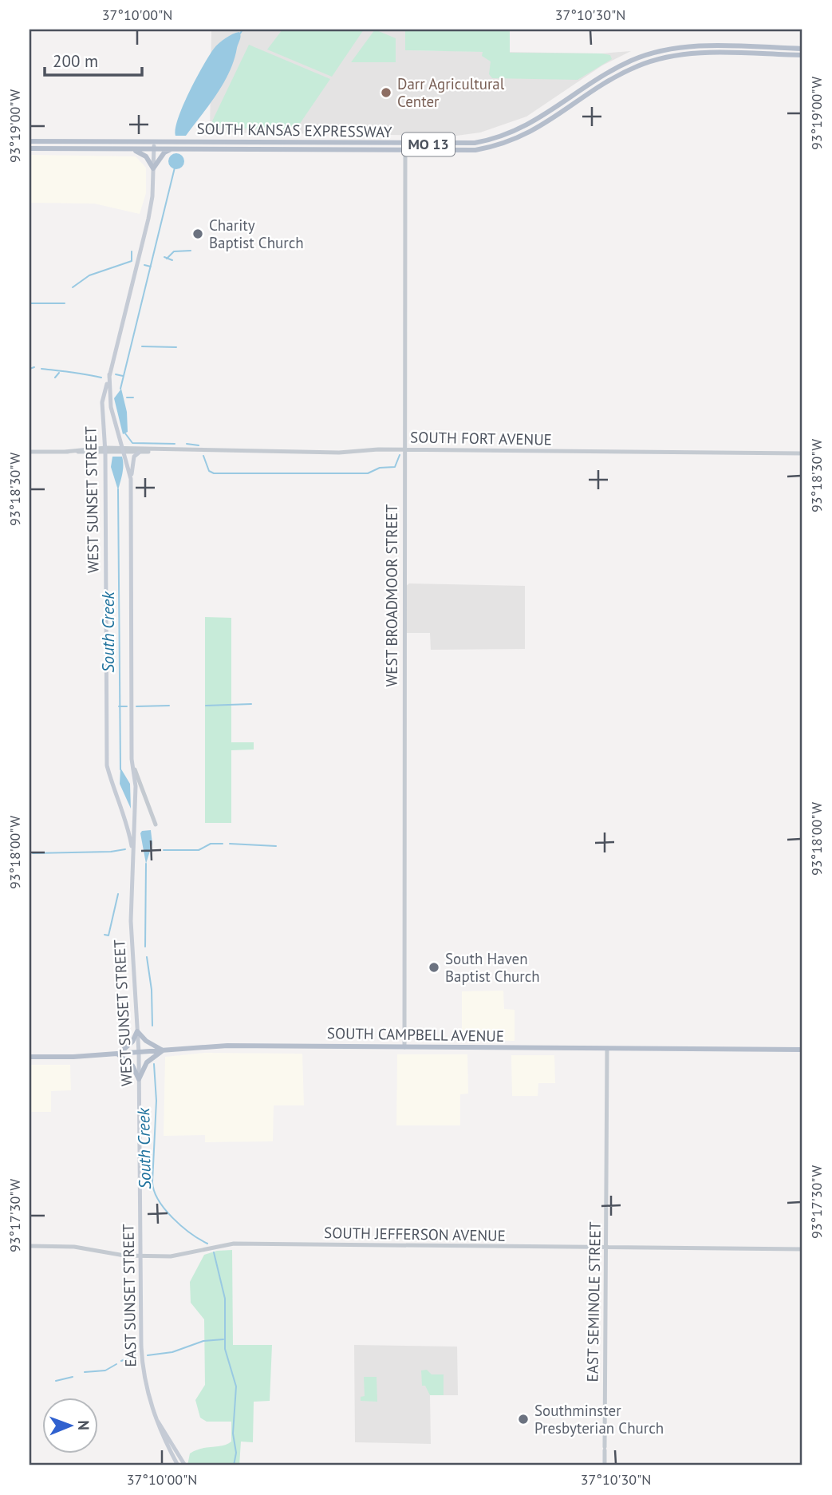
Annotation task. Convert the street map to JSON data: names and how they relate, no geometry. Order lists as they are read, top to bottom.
{
  "streets": {
    "main road": [
      "SOUTH KANSAS EXPRESSWAY",
      "MO 13",
      "WEST SUNSET STREET",
      "SOUTH CAMPBELL AVENUE",
      "EAST SUNSET STREET"
    ],
    "street": [
      "SOUTH FORT AVENUE",
      "WEST BROADMOOR STREET",
      "SOUTH JEFFERSON AVENUE",
      "EAST SEMINOLE STREET"
    ]
  },
  "crossings": [
    ["SOUTH KANSAS EXPRESSWAY", "WEST SUNSET STREET"],
    ["SOUTH KANSAS EXPRESSWAY", "WEST BROADMOOR STREET"],
    ["SOUTH FORT AVENUE", "WEST SUNSET STREET"],
    ["SOUTH FORT AVENUE", "WEST BROADMOOR STREET"],
    ["WEST SUNSET STREET", "SOUTH CAMPBELL AVENUE"],
    ["WEST SUNSET STREET", "EAST SUNSET STREET"],
    ["WEST BROADMOOR STREET", "SOUTH CAMPBELL AVENUE"],
    ["SOUTH CAMPBELL AVENUE", "EAST SEMINOLE STREET"],
    ["SOUTH JEFFERSON AVENUE", "EAST SUNSET STREET"],
    ["SOUTH JEFFERSON AVENUE", "EAST SEMINOLE STREET"]
  ],
  "water": ["South Creek"],
  "places": [
    "Darr Agricultural Center",
    "Charity Baptist Church",
    "South Haven Baptist Church",
    "Southminster Presbyterian Church"
  ],
  "scale_bar": "200 m",
  "north": "right",
  "coordinates": [
    "37°10'00\"N",
    "37°10'30\"N",
    "93°19'00\"W",
    "93°18'30\"W",
    "93°18'00\"W",
    "93°17'30\"W"
  ]
}
